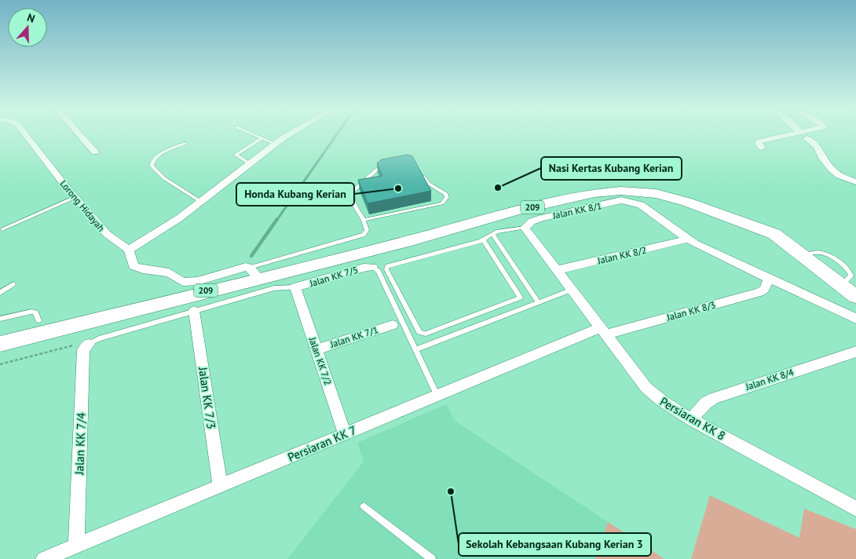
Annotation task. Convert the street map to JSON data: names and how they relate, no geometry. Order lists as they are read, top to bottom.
{
  "streets": {
    "main road": ["209"],
    "street": [
      "Lorong Hidayah",
      "Jalan KK 8/1",
      "Jalan KK 8/2",
      "Jalan KK 7/5",
      "Jalan KK 8/3",
      "Jalan KK 7/1",
      "Jalan KK 7/2",
      "Jalan KK 8/4",
      "Jalan KK 7/3",
      "Persiaran KK 8",
      "Jalan KK 7/4",
      "Persiaran KK 7"
    ]
  },
  "crossings": [
    ["Jalan KK 8/1", "Jalan KK 8/2"],
    ["Jalan KK 8/1", "Persiaran KK 8"],
    ["Jalan KK 8/2", "Persiaran KK 8"],
    ["Jalan KK 7/5", "Jalan KK 7/2"],
    ["Jalan KK 8/3", "Persiaran KK 8"],
    ["Jalan KK 8/3", "Persiaran KK 7"],
    ["Jalan KK 7/1", "Jalan KK 7/2"],
    ["Jalan KK 7/2", "Persiaran KK 7"],
    ["Jalan KK 8/4", "Persiaran KK 8"],
    ["Jalan KK 7/3", "Persiaran KK 7"],
    ["Persiaran KK 8", "Persiaran KK 7"],
    ["Jalan KK 7/4", "Persiaran KK 7"]
  ],
  "places": ["Nasi Kertas Kubang Kerian", "Honda Kubang Kerian", "Sekolah Kebangsaan Kubang Kerian 3"],
  "north": "top"
}
